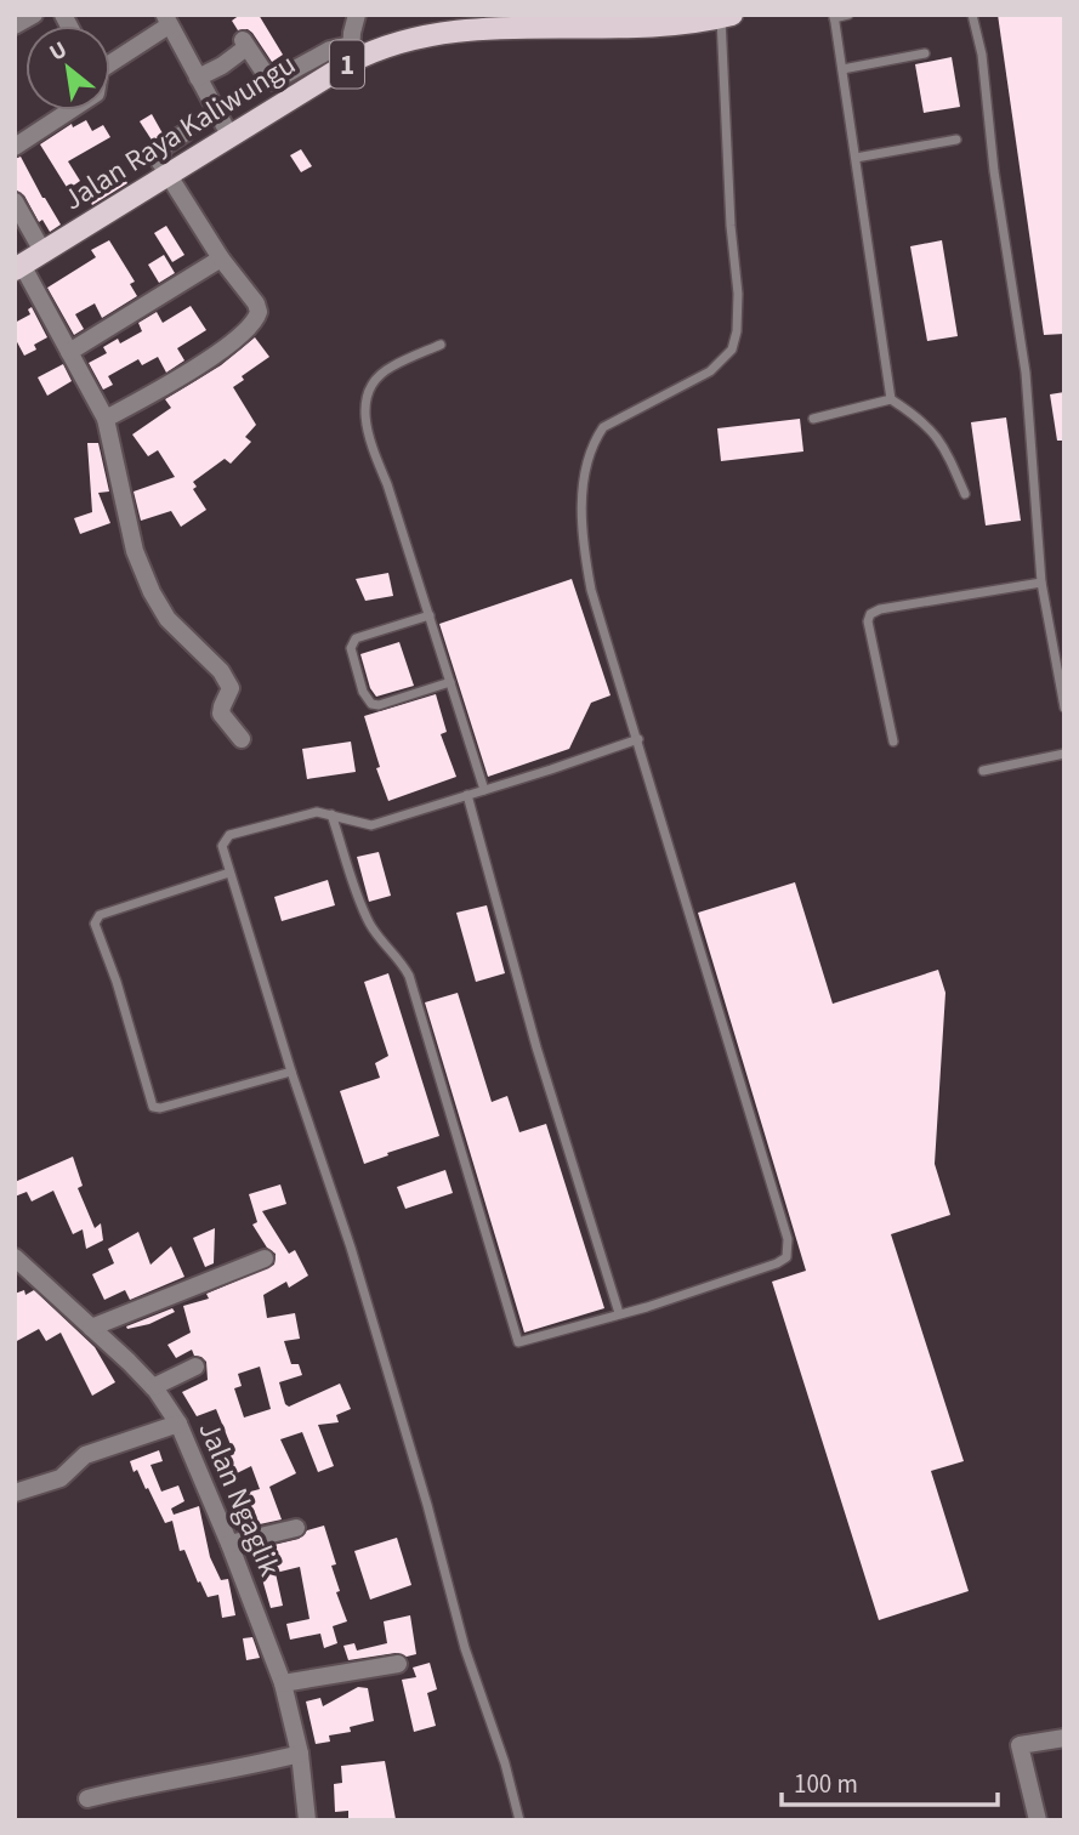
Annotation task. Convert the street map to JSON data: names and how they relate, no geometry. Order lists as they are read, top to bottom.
{
  "streets": {
    "main road": ["1", "Jalan Raya Kaliwungu"],
    "street": ["Jalan Ngaglik"]
  },
  "scale_bar": "100 m",
  "north": "top left"
}
